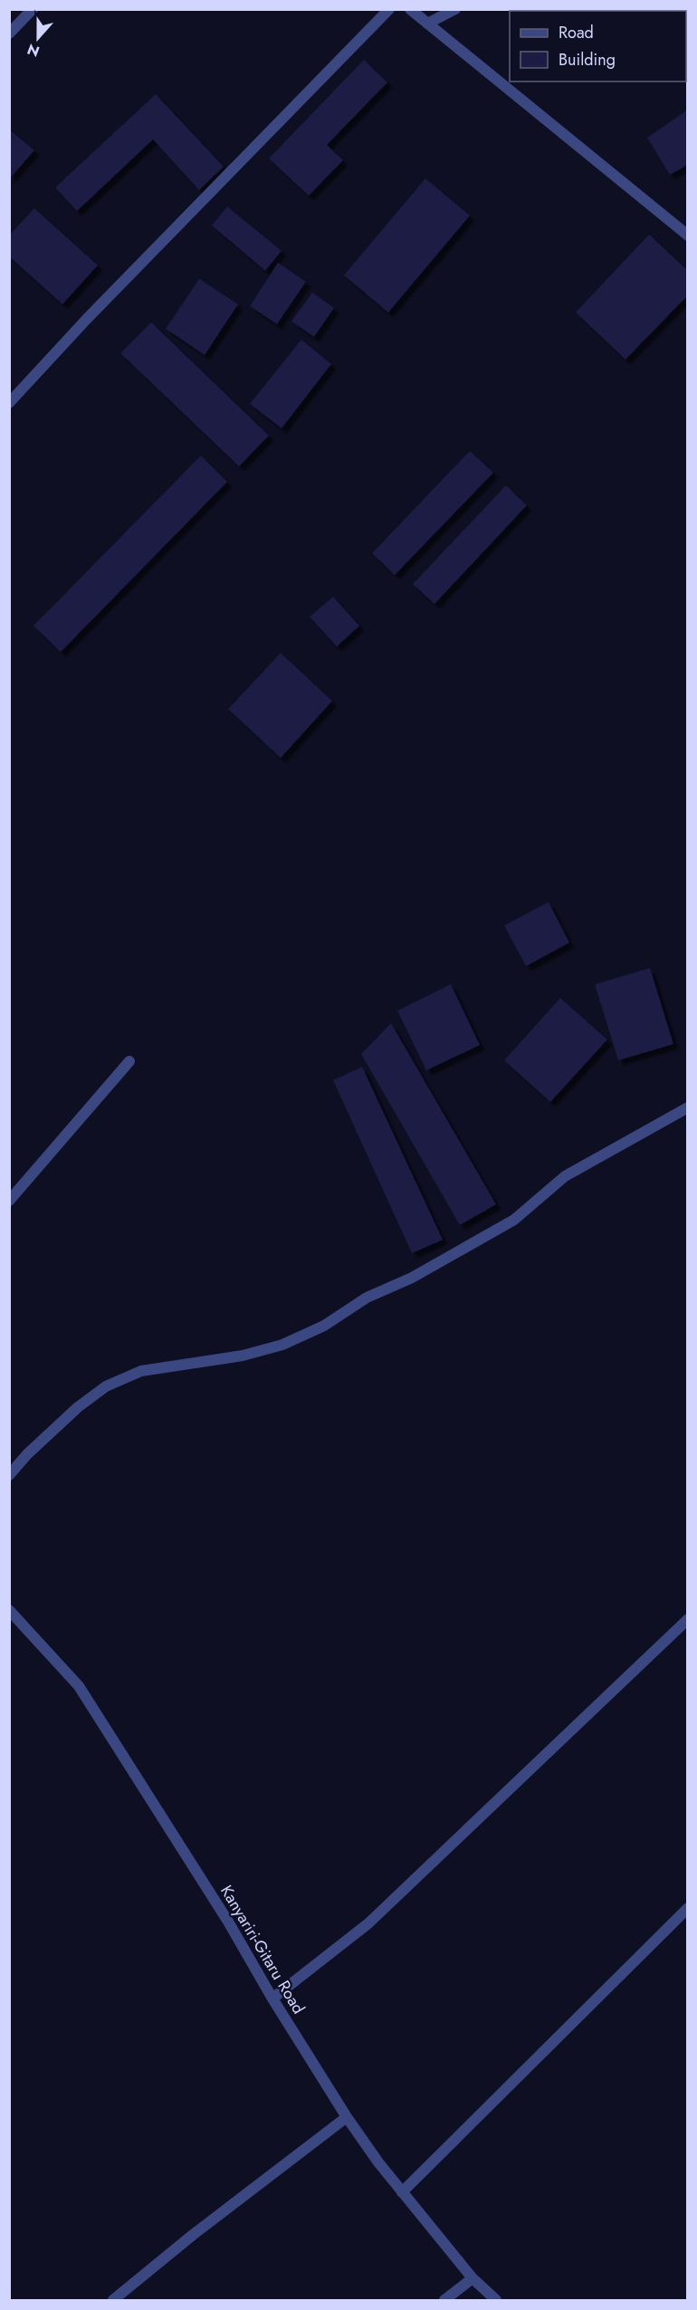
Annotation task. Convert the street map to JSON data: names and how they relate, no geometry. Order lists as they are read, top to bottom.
{
  "streets": {
    "street": ["Kanyariri-Gitaru Road"]
  },
  "legend": ["Road", "Building"],
  "north": "bottom"
}
